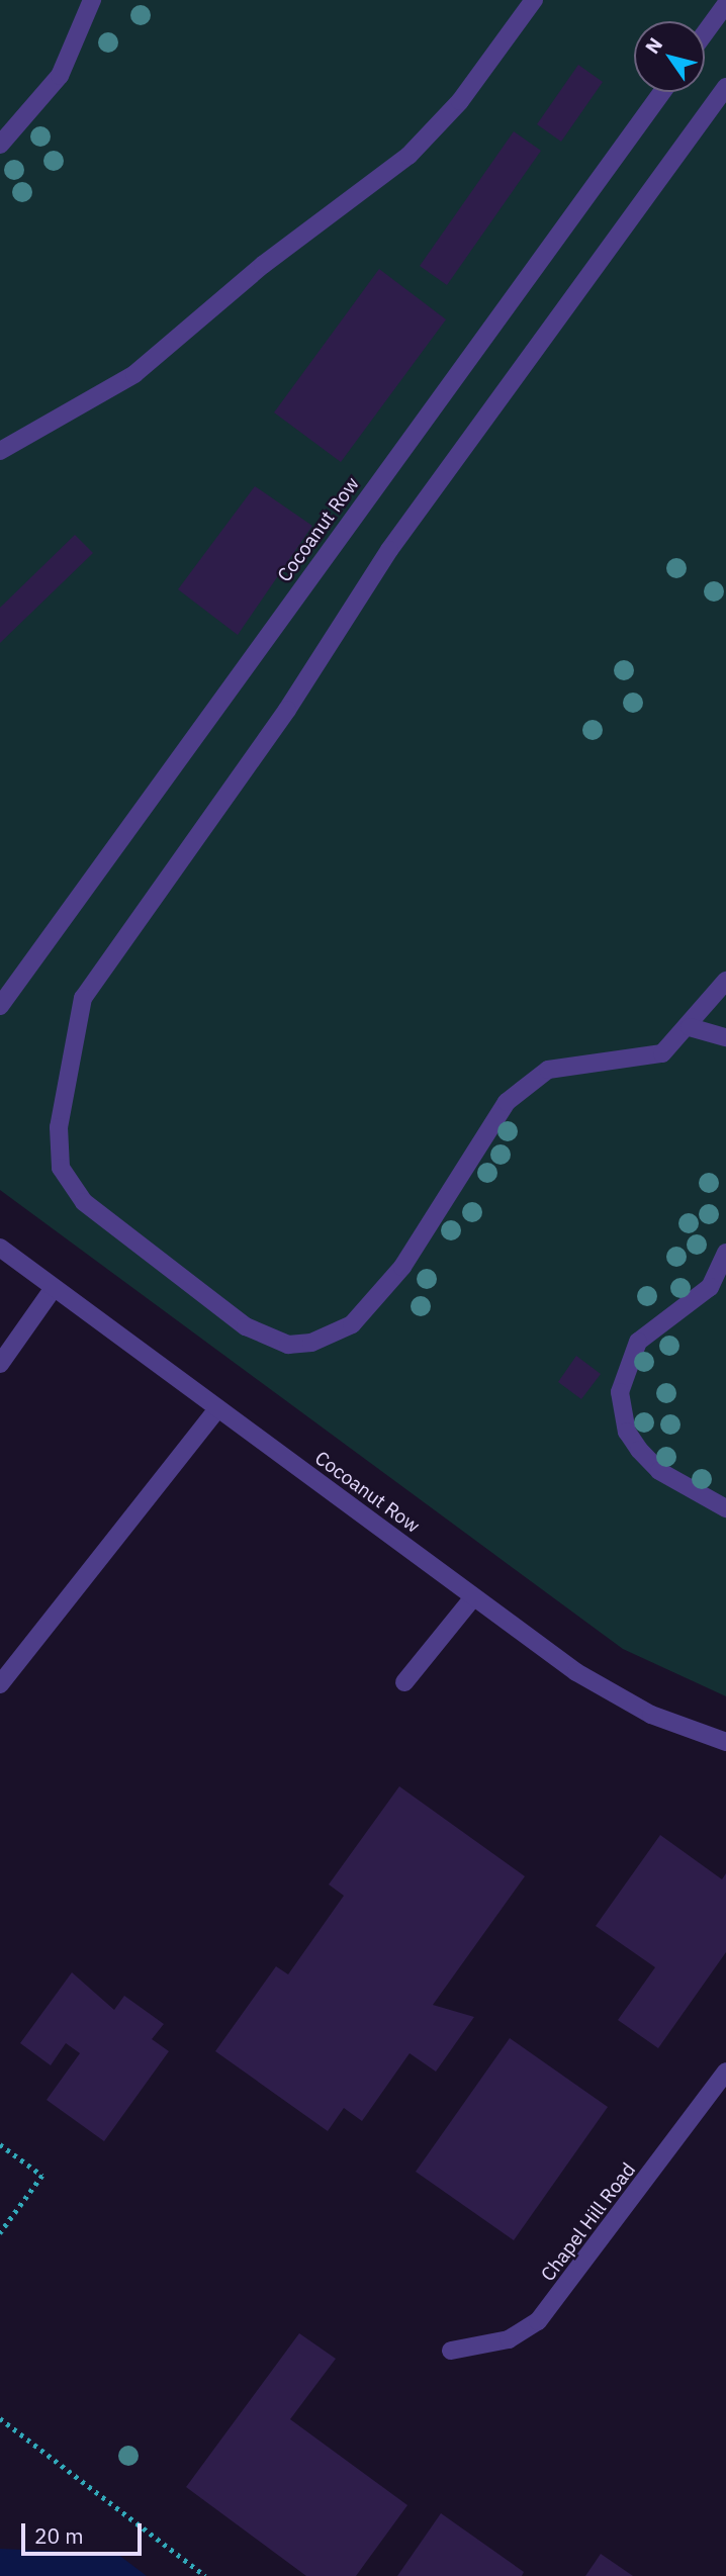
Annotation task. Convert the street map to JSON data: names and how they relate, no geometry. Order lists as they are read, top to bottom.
{
  "streets": {
    "street": ["Cocoanut Row", "Chapel Hill Road"]
  },
  "scale_bar": "20 m",
  "north": "top left"
}
